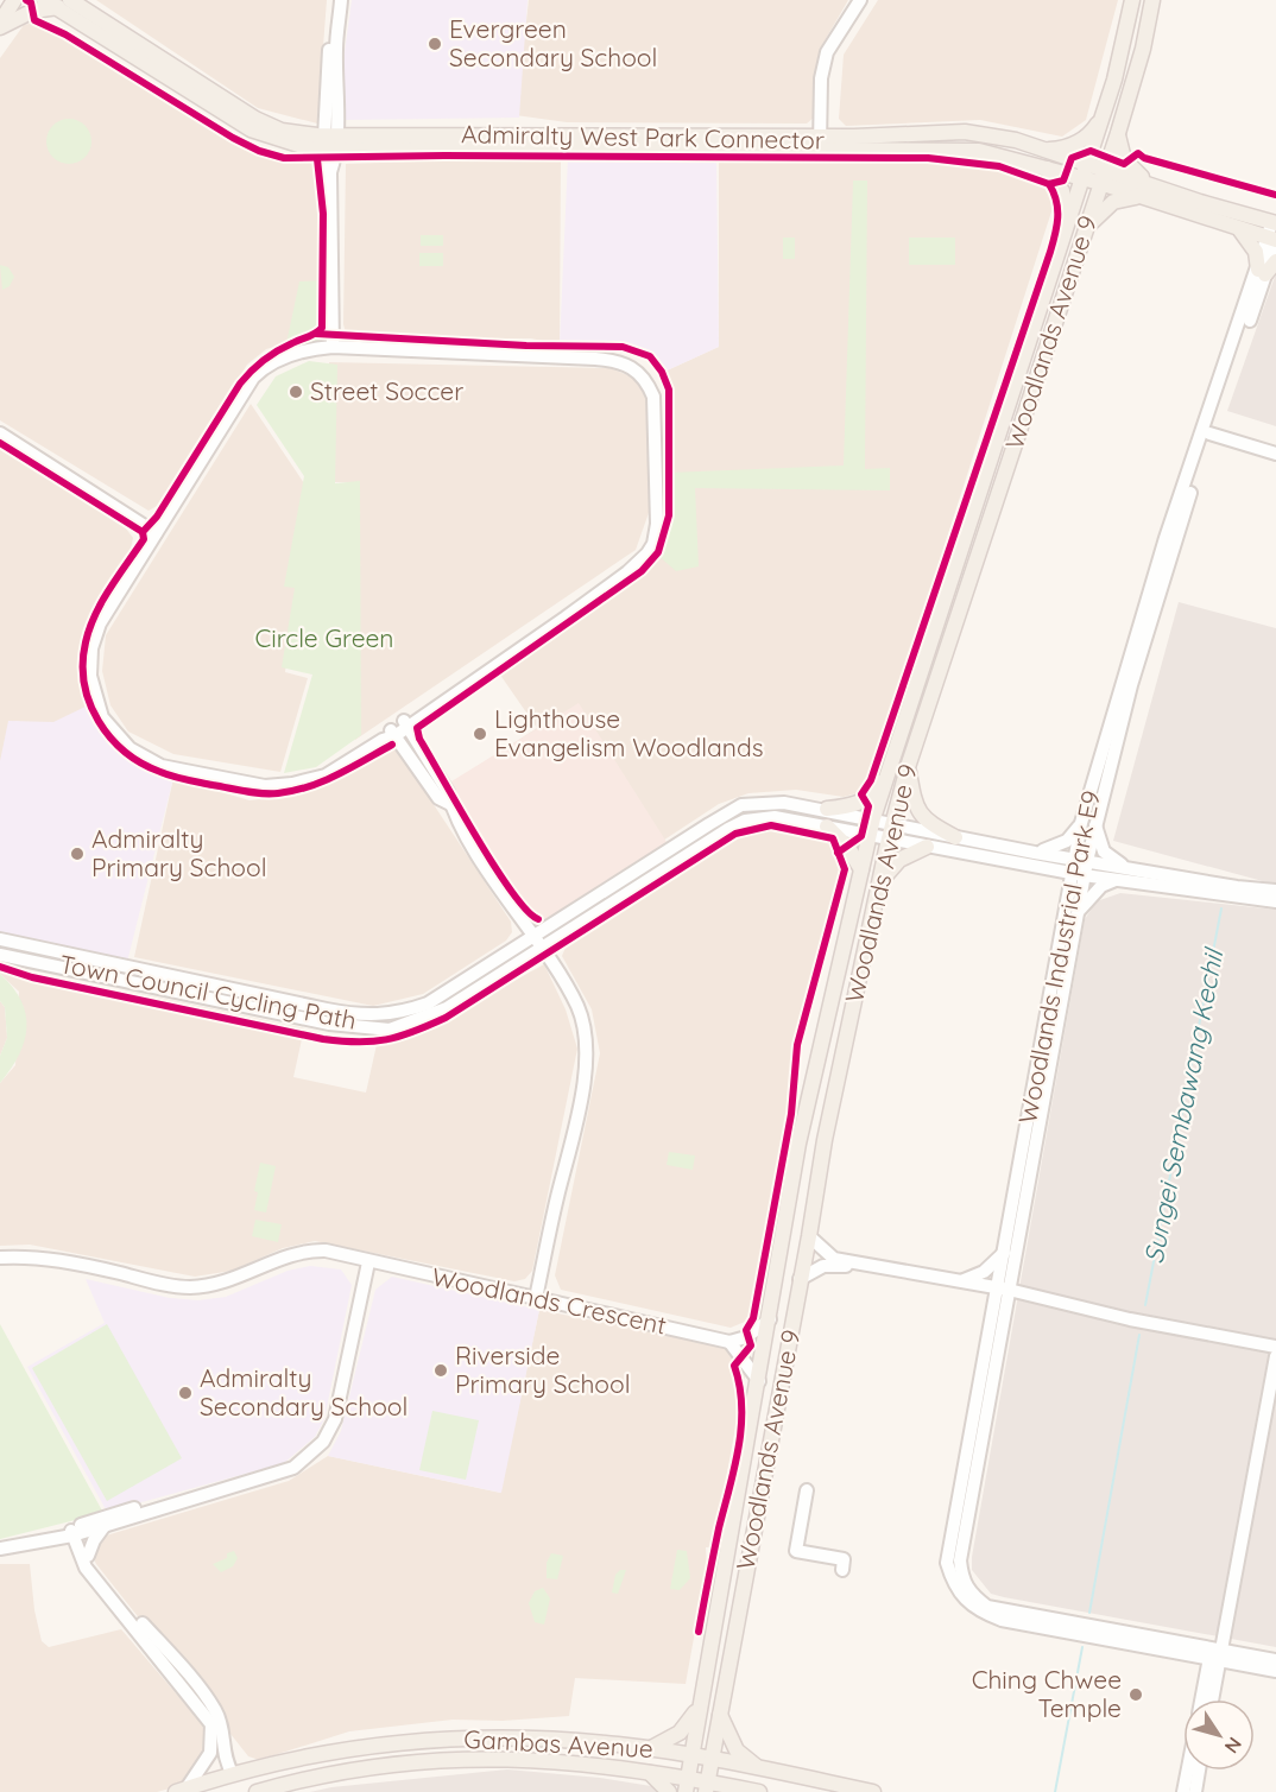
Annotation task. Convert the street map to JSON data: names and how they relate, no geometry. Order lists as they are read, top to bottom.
{
  "streets": {
    "main road": ["Woodlands Avenue 9", "Gambas Avenue"],
    "street": ["Woodlands Industrial Park E9", "Woodlands Crescent"],
    "cycle path": ["Admiralty West Park Connector", "Town Council Cycling Path"]
  },
  "crossings": [
    ["Woodlands Avenue 9", "Gambas Avenue"]
  ],
  "water": ["Sungei Sembawang Kechil"],
  "parks": ["Circle Green"],
  "places": [
    "Evergreen Secondary School",
    "Street Soccer",
    "Lighthouse Evangelism Woodlands",
    "Admiralty Primary School",
    "Riverside Primary School",
    "Admiralty Secondary School",
    "Ching Chwee Temple"
  ],
  "north": "bottom right"
}
